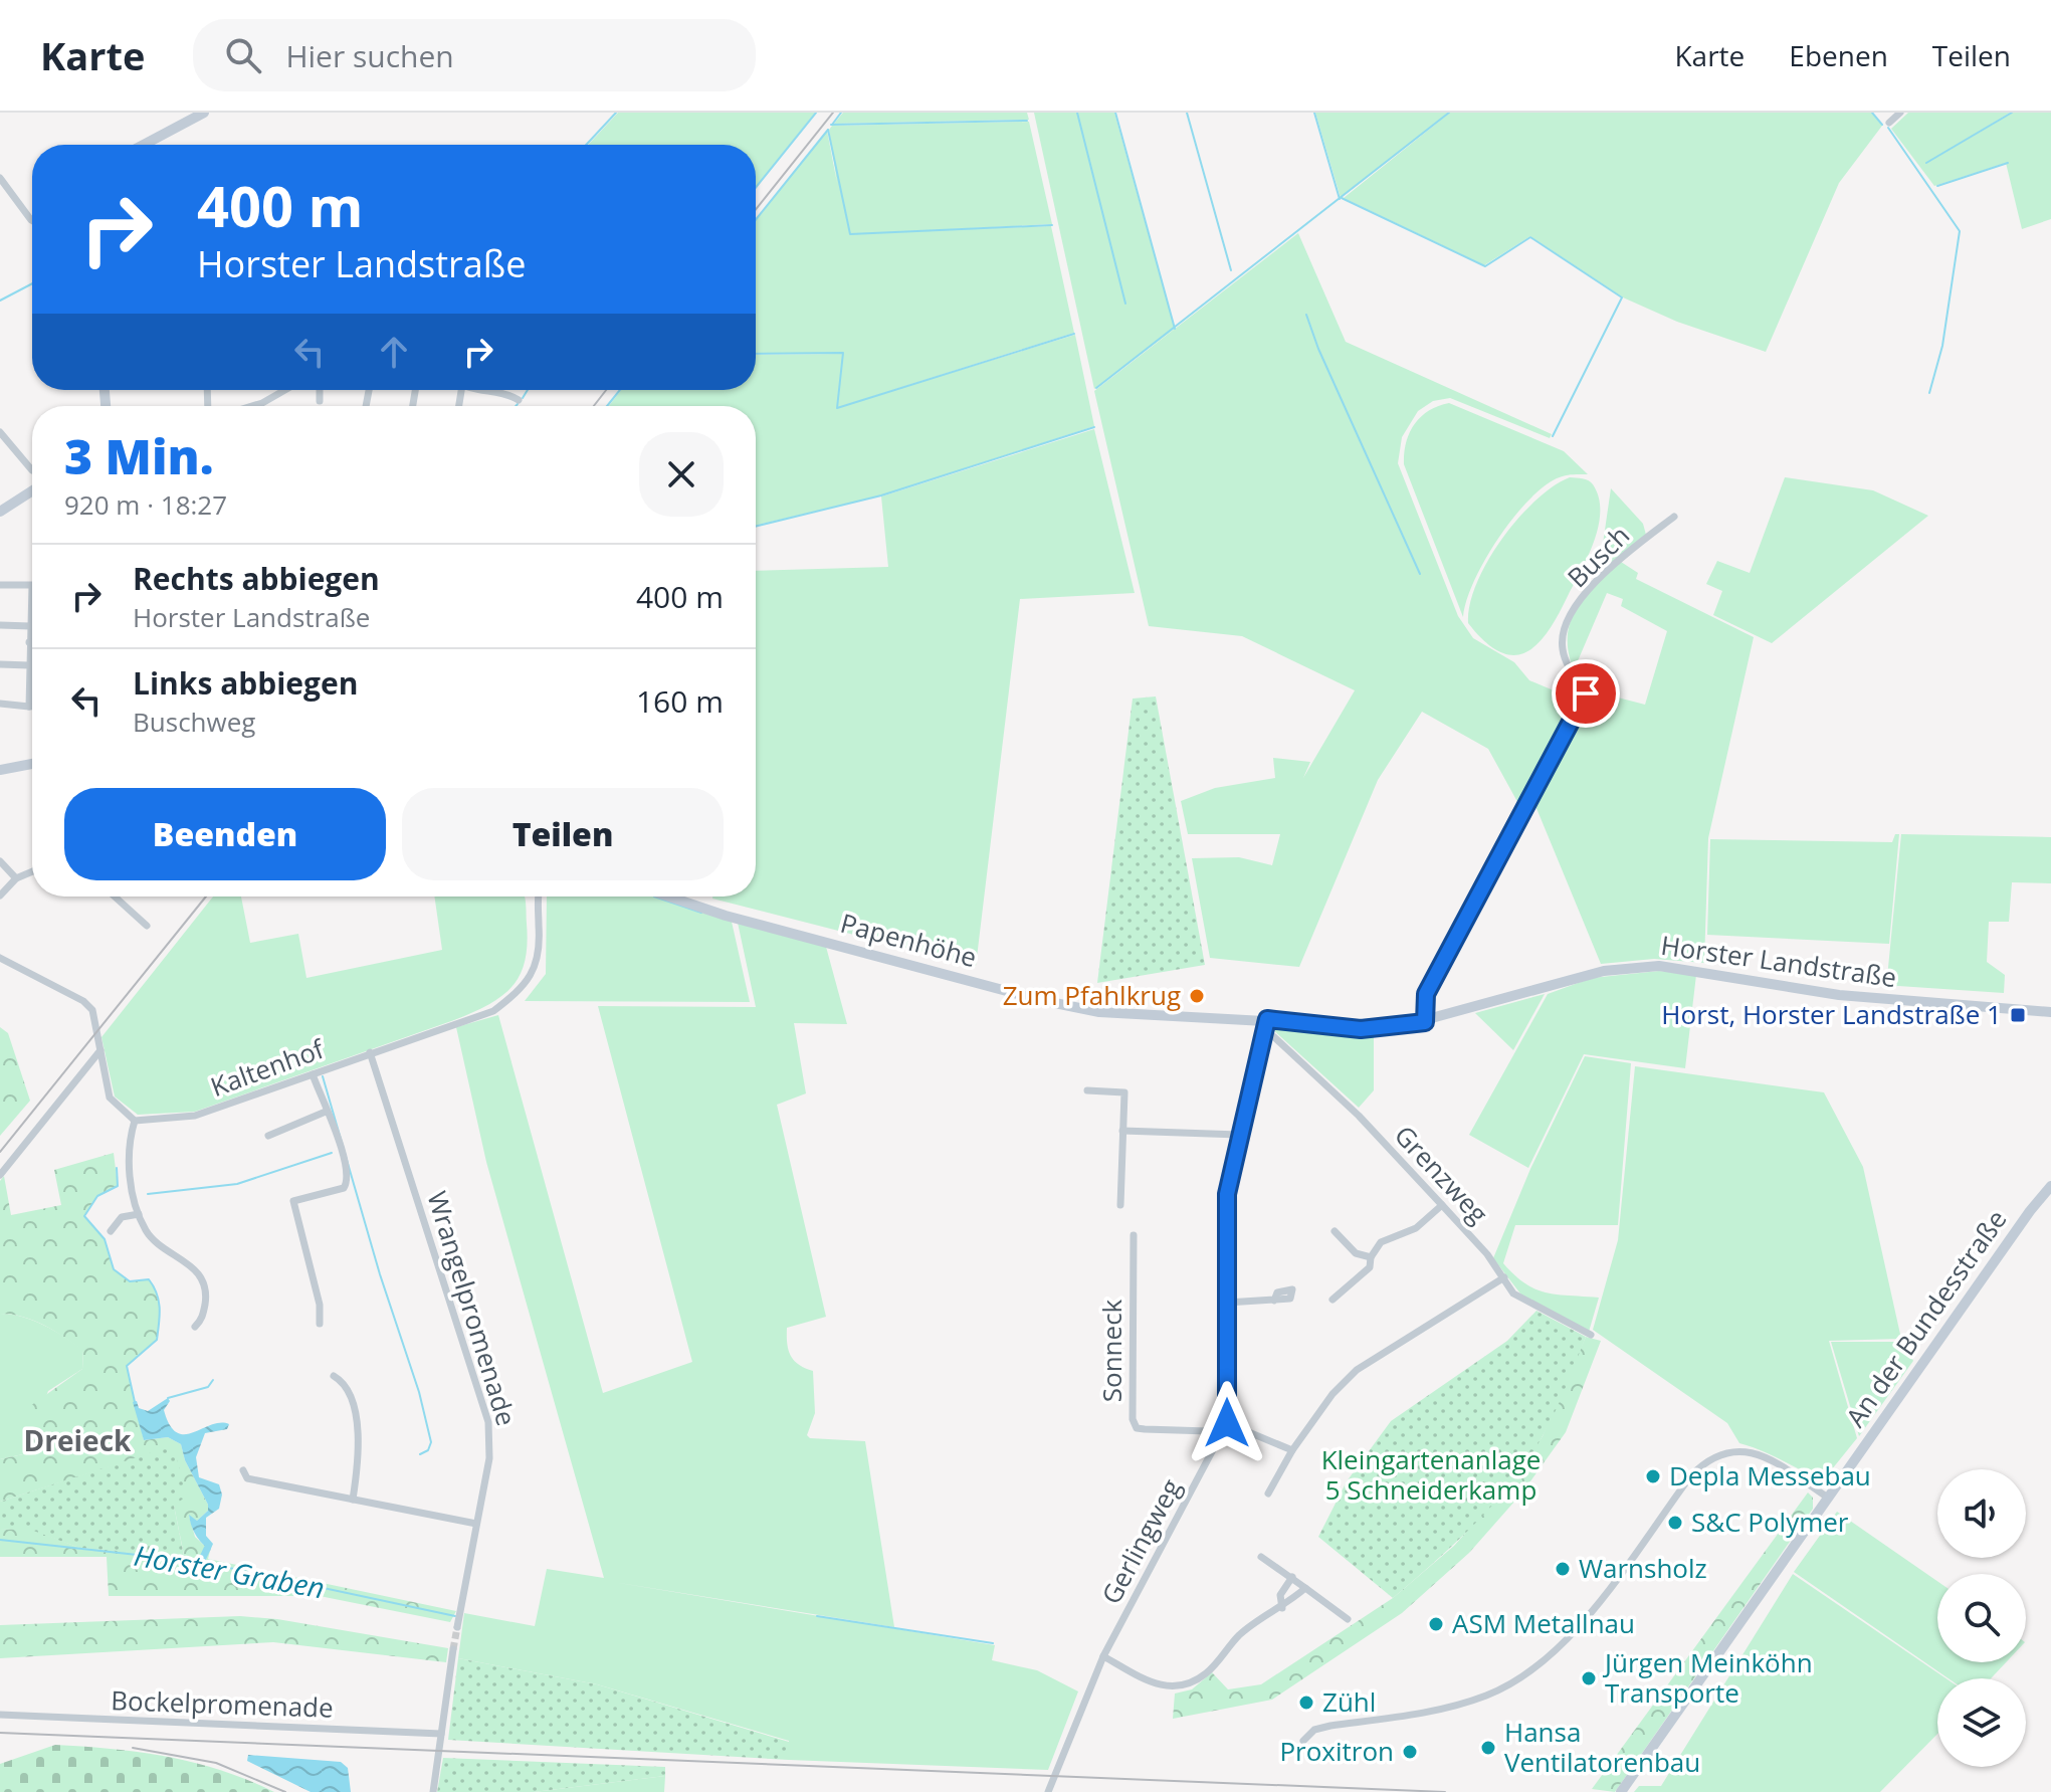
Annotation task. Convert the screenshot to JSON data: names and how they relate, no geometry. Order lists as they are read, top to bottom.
{
  "streets": {
    "main road": ["Papenhöhe", "Horster Landstraße", "An der Bundesstraße"],
    "street": [
      "Busch",
      "Kaltenhof",
      "Grenzweg",
      "Wrangelpromenade",
      "Sonneck",
      "Gerlingweg",
      "Bockelpromenade"
    ]
  },
  "crossings": [
    ["Busch", "Horster Landstraße"],
    ["Papenhöhe", "Horster Landstraße"],
    ["Papenhöhe", "Gerlingweg"],
    ["Horster Landstraße", "Gerlingweg"],
    ["Kaltenhof", "Wrangelpromenade"],
    ["Grenzweg", "Gerlingweg"],
    ["Sonneck", "Gerlingweg"]
  ],
  "districts": ["Dreieck"],
  "water": ["Horster Graben"],
  "parks": ["Kleingartenanlage 5 Schneiderkamp"],
  "places": {
    "other": [
      "Zum Pfahlkrug",
      "Depla Messebau",
      "S&C Polymer",
      "Warnsholz",
      "ASM Metallnau",
      "Jürgen Meinköhn Transporte",
      "Zühl",
      "Hansa Ventilatorenbau",
      "Proxitron"
    ],
    "transit": ["Horst, Horster Landstraße 1"]
  },
  "page": {
    "header": "Karte",
    "search": "Hier suchen",
    "nav": ["Karte", "Ebenen", "Teilen"],
    "turn": ["400 m", "Horster Landstraße"],
    "heading": ["3 Min.", "920 m · 18:27"],
    "list": [
      {
        "name": "Rechts abbiegen",
        "note": "Horster Landstraße",
        "value": "400 m"
      },
      {
        "name": "Links abbiegen",
        "note": "Buschweg",
        "value": "160 m"
      }
    ],
    "buttons": ["Beenden", "Teilen"]
  }
}
